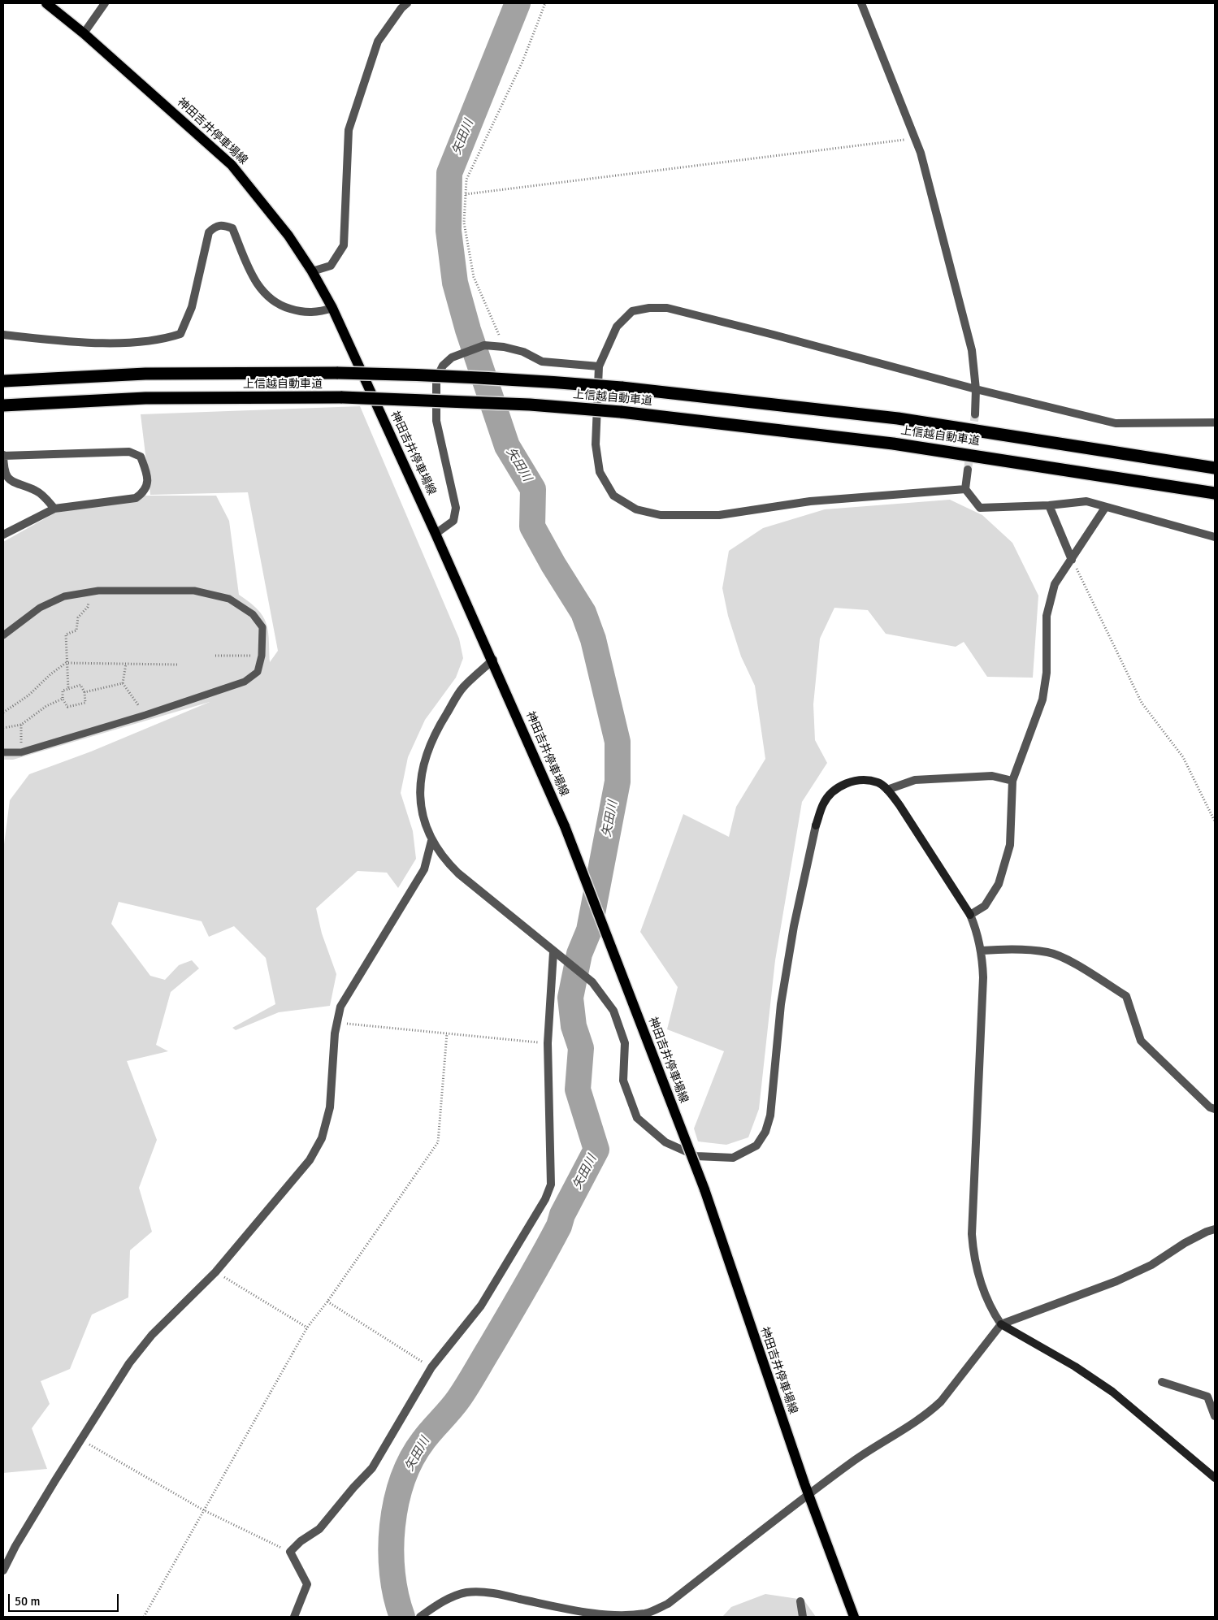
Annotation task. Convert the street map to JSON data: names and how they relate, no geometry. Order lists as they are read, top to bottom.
{
  "streets": {
    "highway": ["上信越自動車道"],
    "main road": ["神田吉井停車場線"]
  },
  "water": ["矢田川"],
  "scale_bar": "50 m"
}
